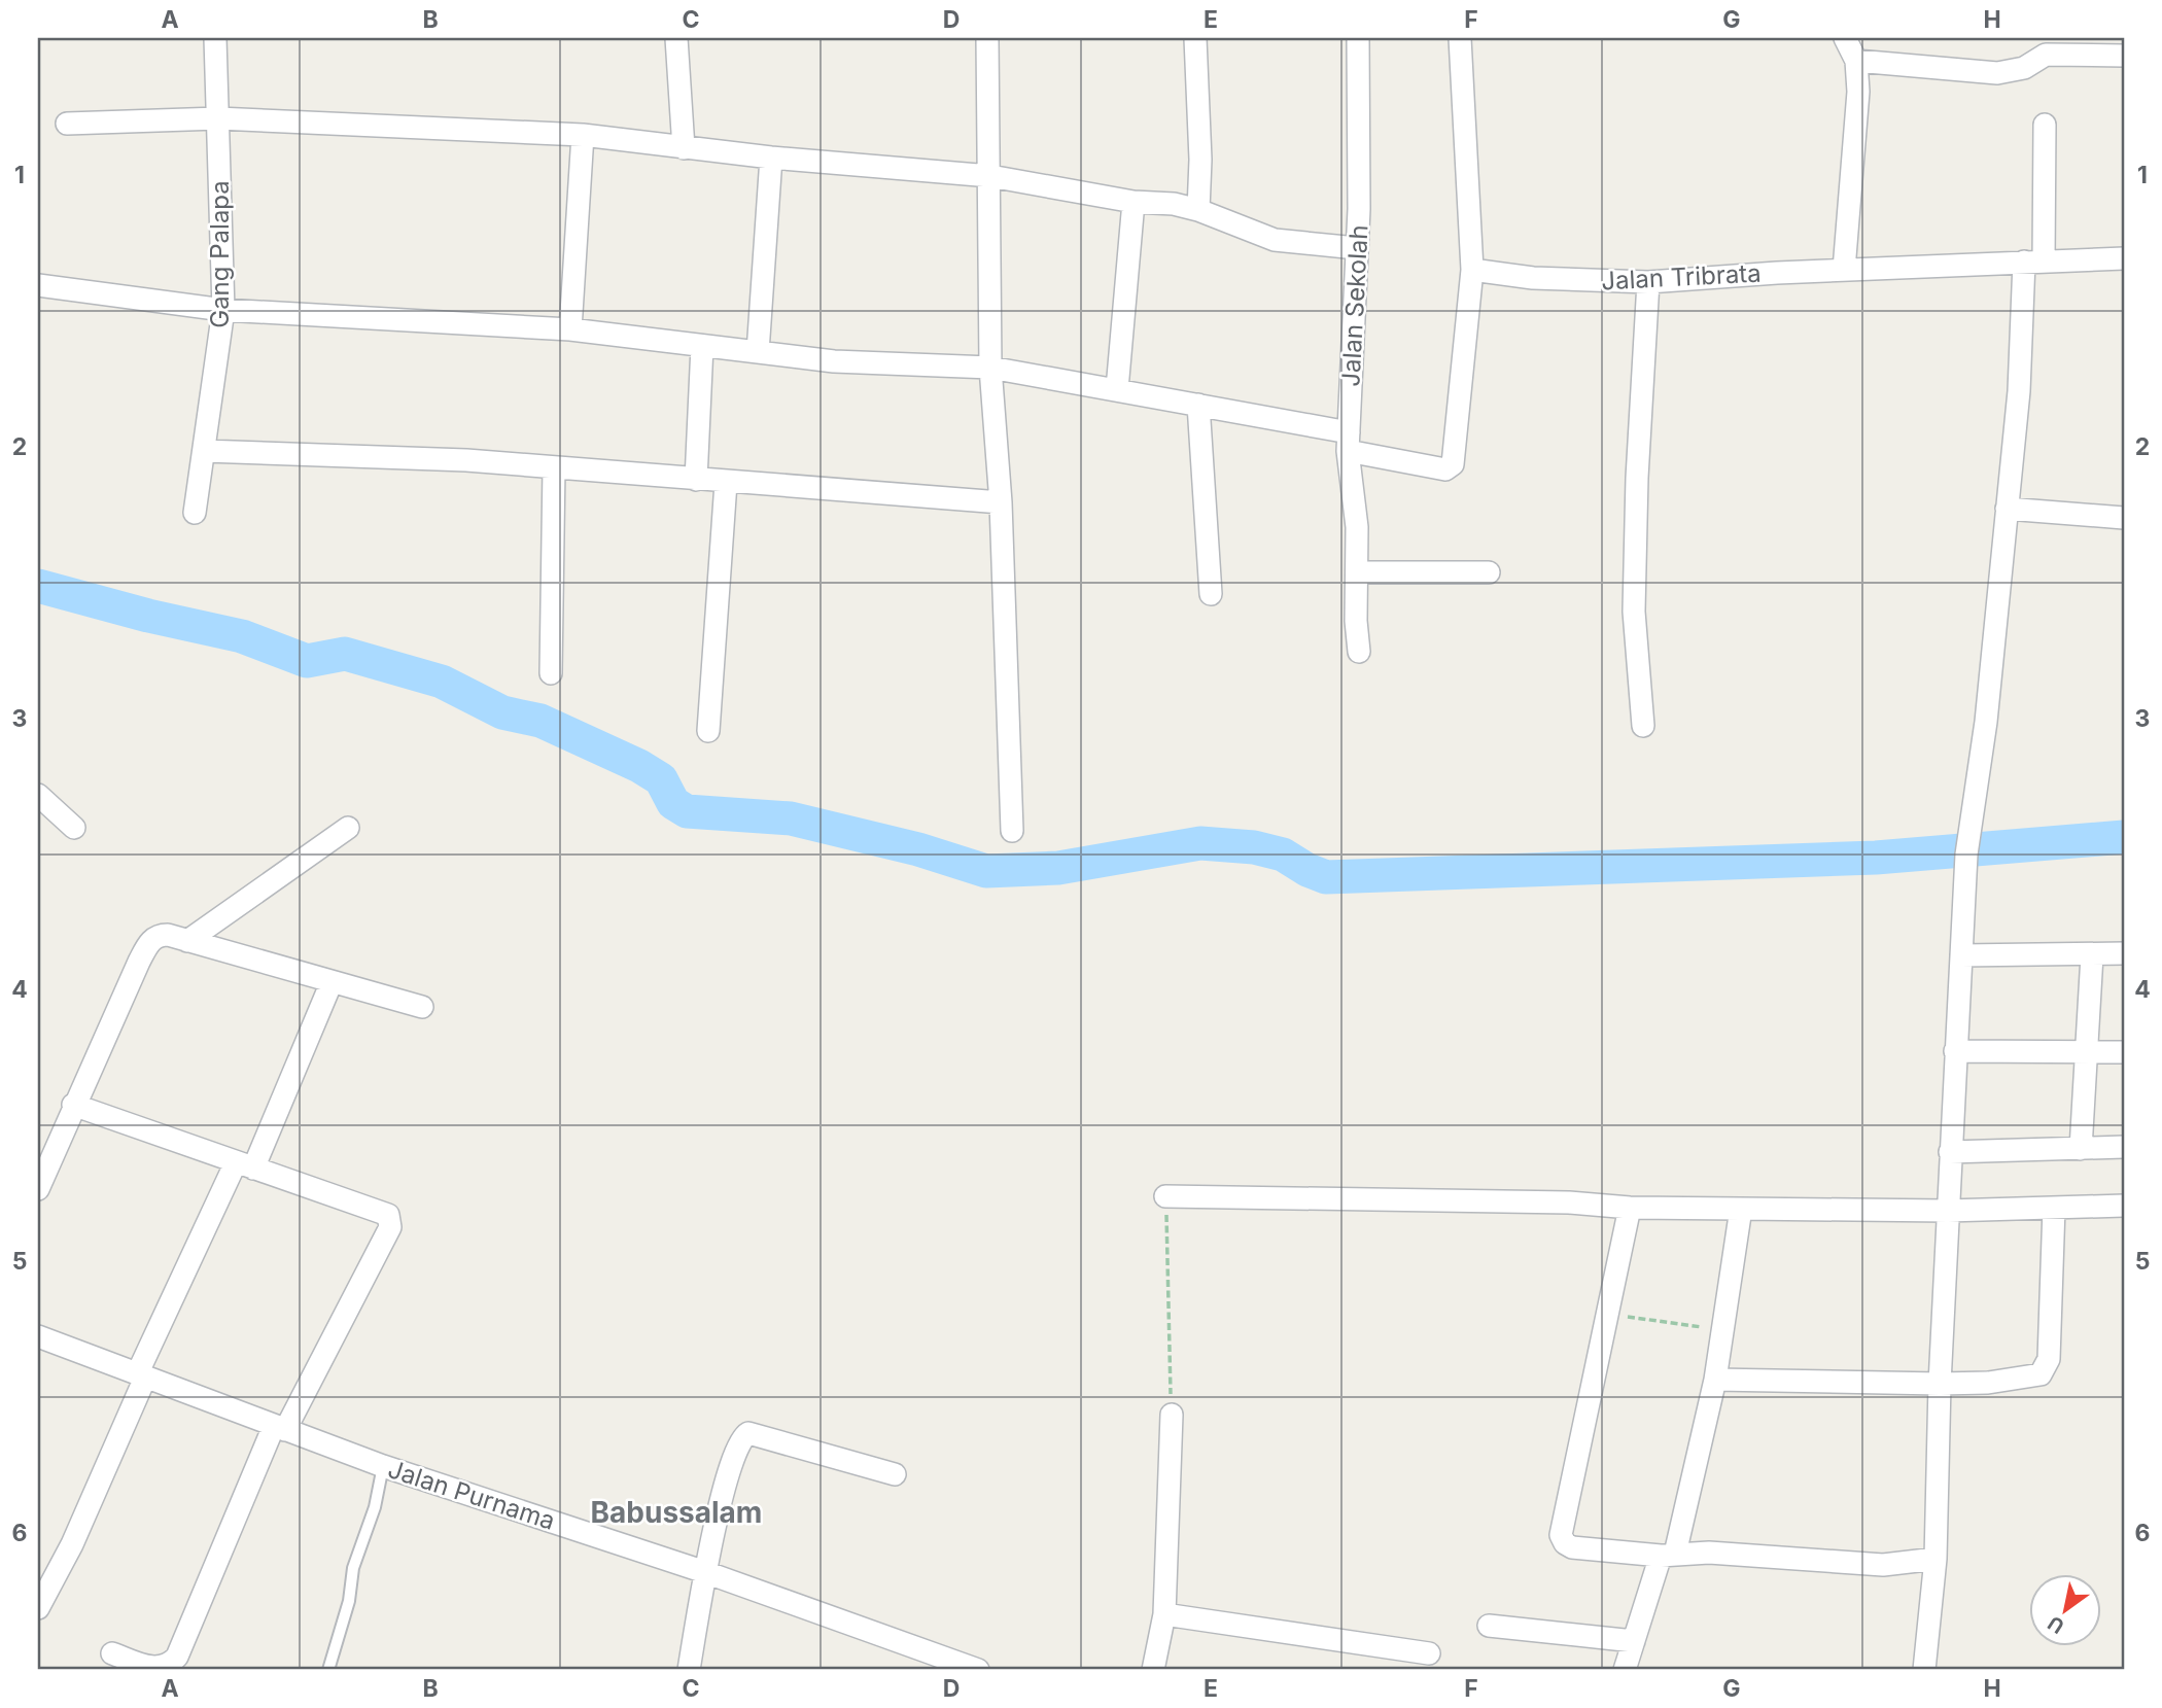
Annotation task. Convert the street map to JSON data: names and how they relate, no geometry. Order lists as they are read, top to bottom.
{
  "streets": {
    "street": [
      "Gang Palapa",
      "Jalan Tribrata",
      "Jalan Sekolah",
      "Jalan Purnama"
    ]
  },
  "districts": ["Babussalam"],
  "north": "bottom left",
  "grid": {
    "columns": [
      "A",
      "B",
      "C",
      "D",
      "E",
      "F",
      "G",
      "H"
    ],
    "rows": [
      "1",
      "2",
      "3",
      "4",
      "5",
      "6"
    ]
  }
}
